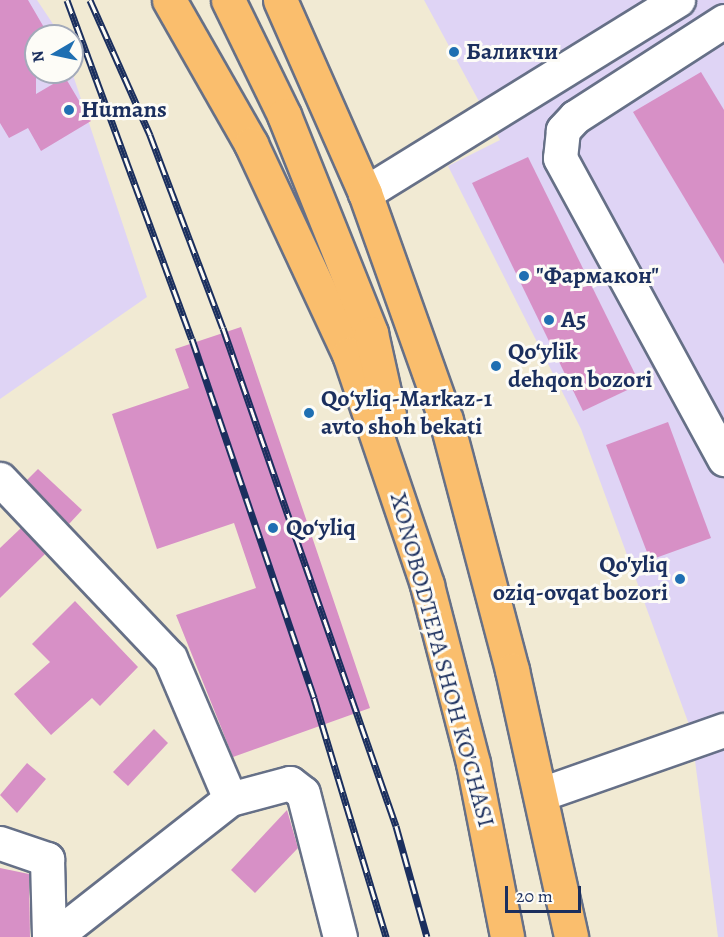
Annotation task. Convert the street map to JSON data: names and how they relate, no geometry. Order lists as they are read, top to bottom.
{
  "streets": {
    "highway": ["XONOBODTEPA SHOH KO'CHASI"]
  },
  "places": [
    "Баликчи",
    "Humans",
    "\"Фармакон\"",
    "А5",
    "Qo‘ylik dehqon bozori",
    "Qoʻyliq-Markaz-1 avto shoh bekati",
    "Qo‘yliq",
    "Qo'yliq oziq-ovqat bozori"
  ],
  "scale_bar": "20 m",
  "north": "left"
}
